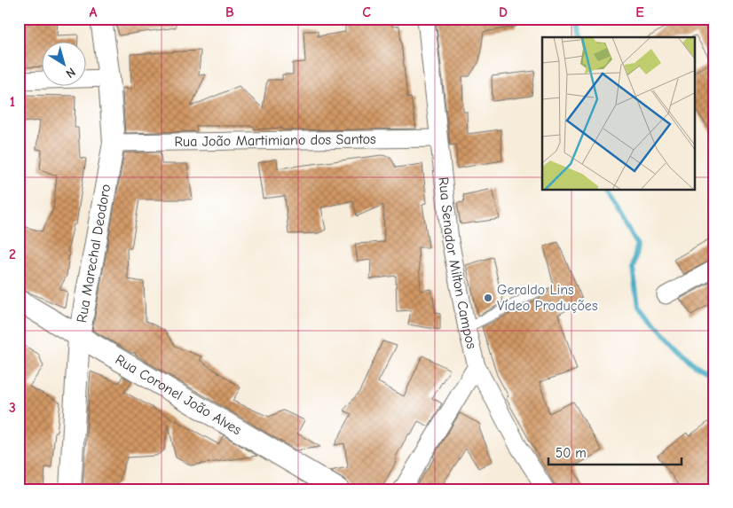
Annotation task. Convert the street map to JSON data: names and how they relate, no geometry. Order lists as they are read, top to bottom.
{
  "streets": {
    "street": [
      "Rua João Martimiano dos Santos",
      "Rua Marechal Deodoro",
      "Rua Senador Milton Campos",
      "Rua Coronel João Alves"
    ]
  },
  "crossings": [
    ["Rua João Martimiano dos Santos", "Rua Marechal Deodoro"],
    ["Rua João Martimiano dos Santos", "Rua Senador Milton Campos"],
    ["Rua Marechal Deodoro", "Rua Coronel João Alves"]
  ],
  "places": ["Geraldo Lins Vídeo Produções"],
  "scale_bar": "50 m",
  "north": "bottom right",
  "grid": {
    "columns": [
      "A",
      "B",
      "C",
      "D",
      "E"
    ],
    "rows": ["1", "2", "3"]
  }
}
